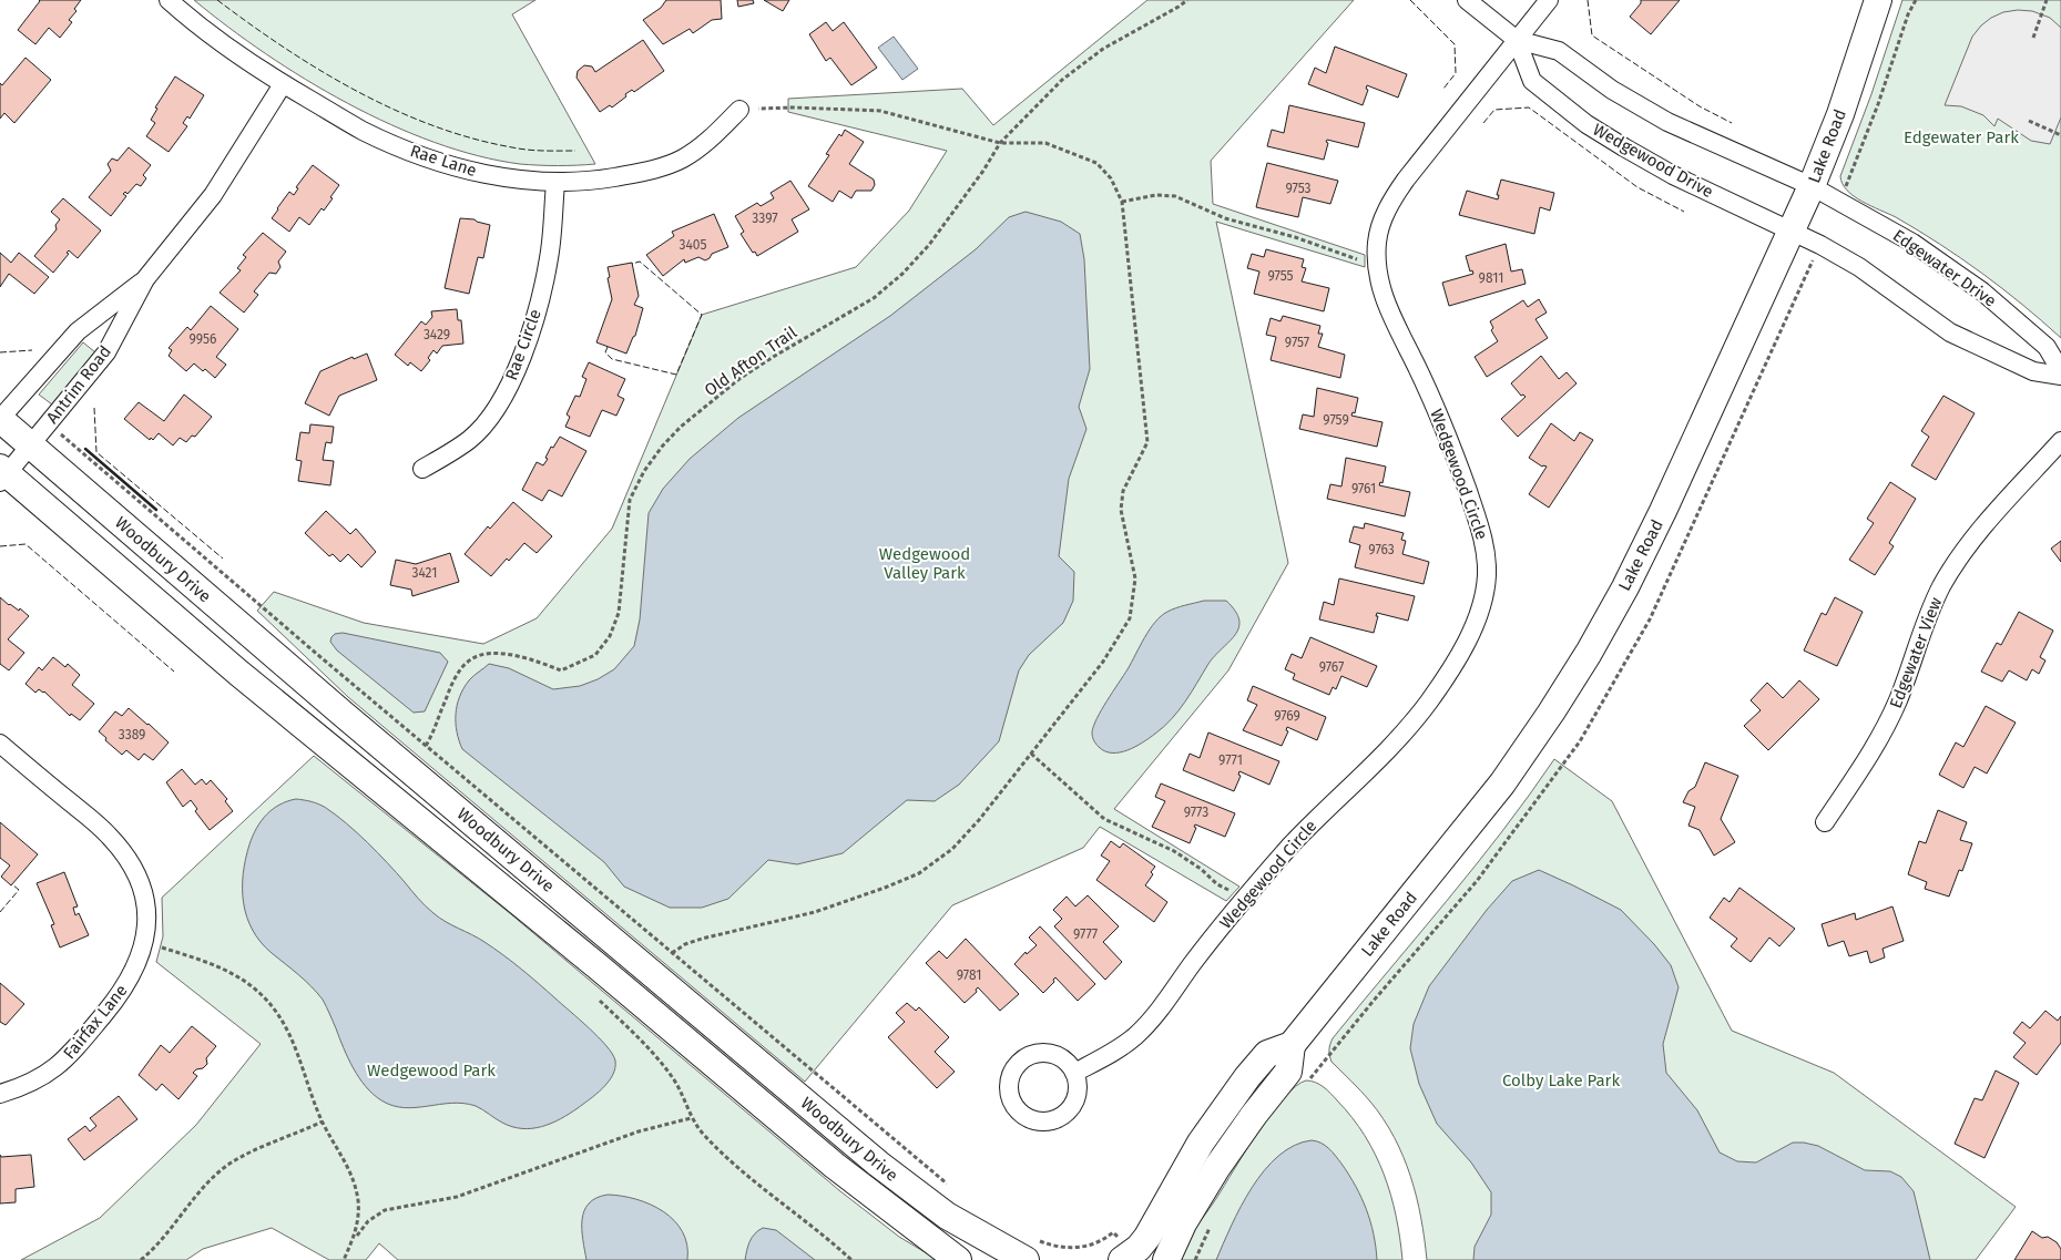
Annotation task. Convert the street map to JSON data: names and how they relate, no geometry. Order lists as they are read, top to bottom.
{
  "streets": {
    "main road": ["Lake Road", "Woodbury Drive"],
    "street": [
      "Rae Lane",
      "Wedgewood Drive",
      "Edgewater Drive",
      "Rae Circle",
      "Antrim Road",
      "Wedgewood Circle",
      "Edgewater View",
      "Fairfax Lane"
    ],
    "path": ["Old Afton Trail"]
  },
  "crossings": [
    ["Lake Road", "Wedgewood Drive"],
    ["Lake Road", "Edgewater Drive"],
    ["Rae Lane", "Rae Circle"],
    ["Rae Lane", "Antrim Road"],
    ["Wedgewood Drive", "Wedgewood Circle"],
    ["Antrim Road", "Woodbury Drive"]
  ],
  "parks": [
    "Edgewater Park",
    "Wedgewood Valley Park",
    "Wedgewood Park",
    "Colby Lake Park"
  ],
  "house_numbers": [
    "9753",
    "3397",
    "3405",
    "9755",
    "9811",
    "3429",
    "9956",
    "9757",
    "9759",
    "9761",
    "9763",
    "3421",
    "9767",
    "9769",
    "3389",
    "9771",
    "9773",
    "9777",
    "9781"
  ]
}
